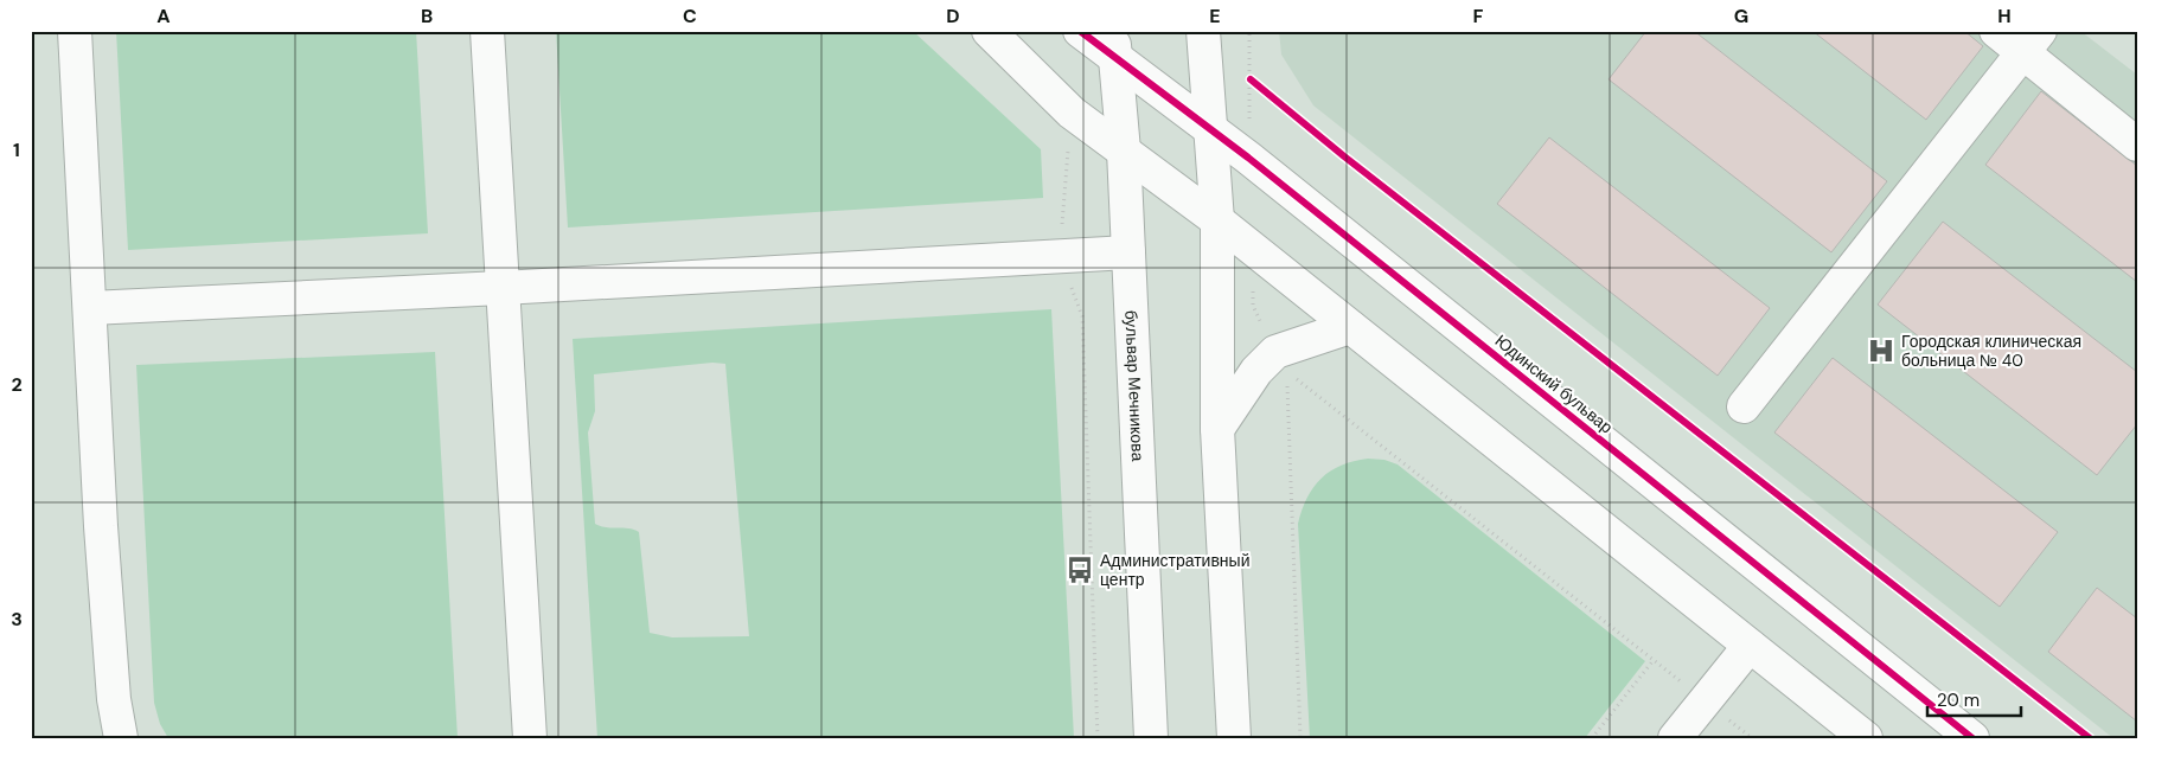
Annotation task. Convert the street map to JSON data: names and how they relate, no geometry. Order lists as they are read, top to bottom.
{
  "streets": {
    "street": ["бульвар Мечникова", "Юдинский бульвар"]
  },
  "crossings": [
    ["бульвар Мечникова", "Юдинский бульвар"]
  ],
  "places": {
    "hospital": ["Городская клиническая больница № 40"],
    "bus stop": ["Административный центр"]
  },
  "scale_bar": "20 m",
  "grid": {
    "columns": [
      "A",
      "B",
      "C",
      "D",
      "E",
      "F",
      "G",
      "H"
    ],
    "rows": ["1", "2", "3"]
  }
}
